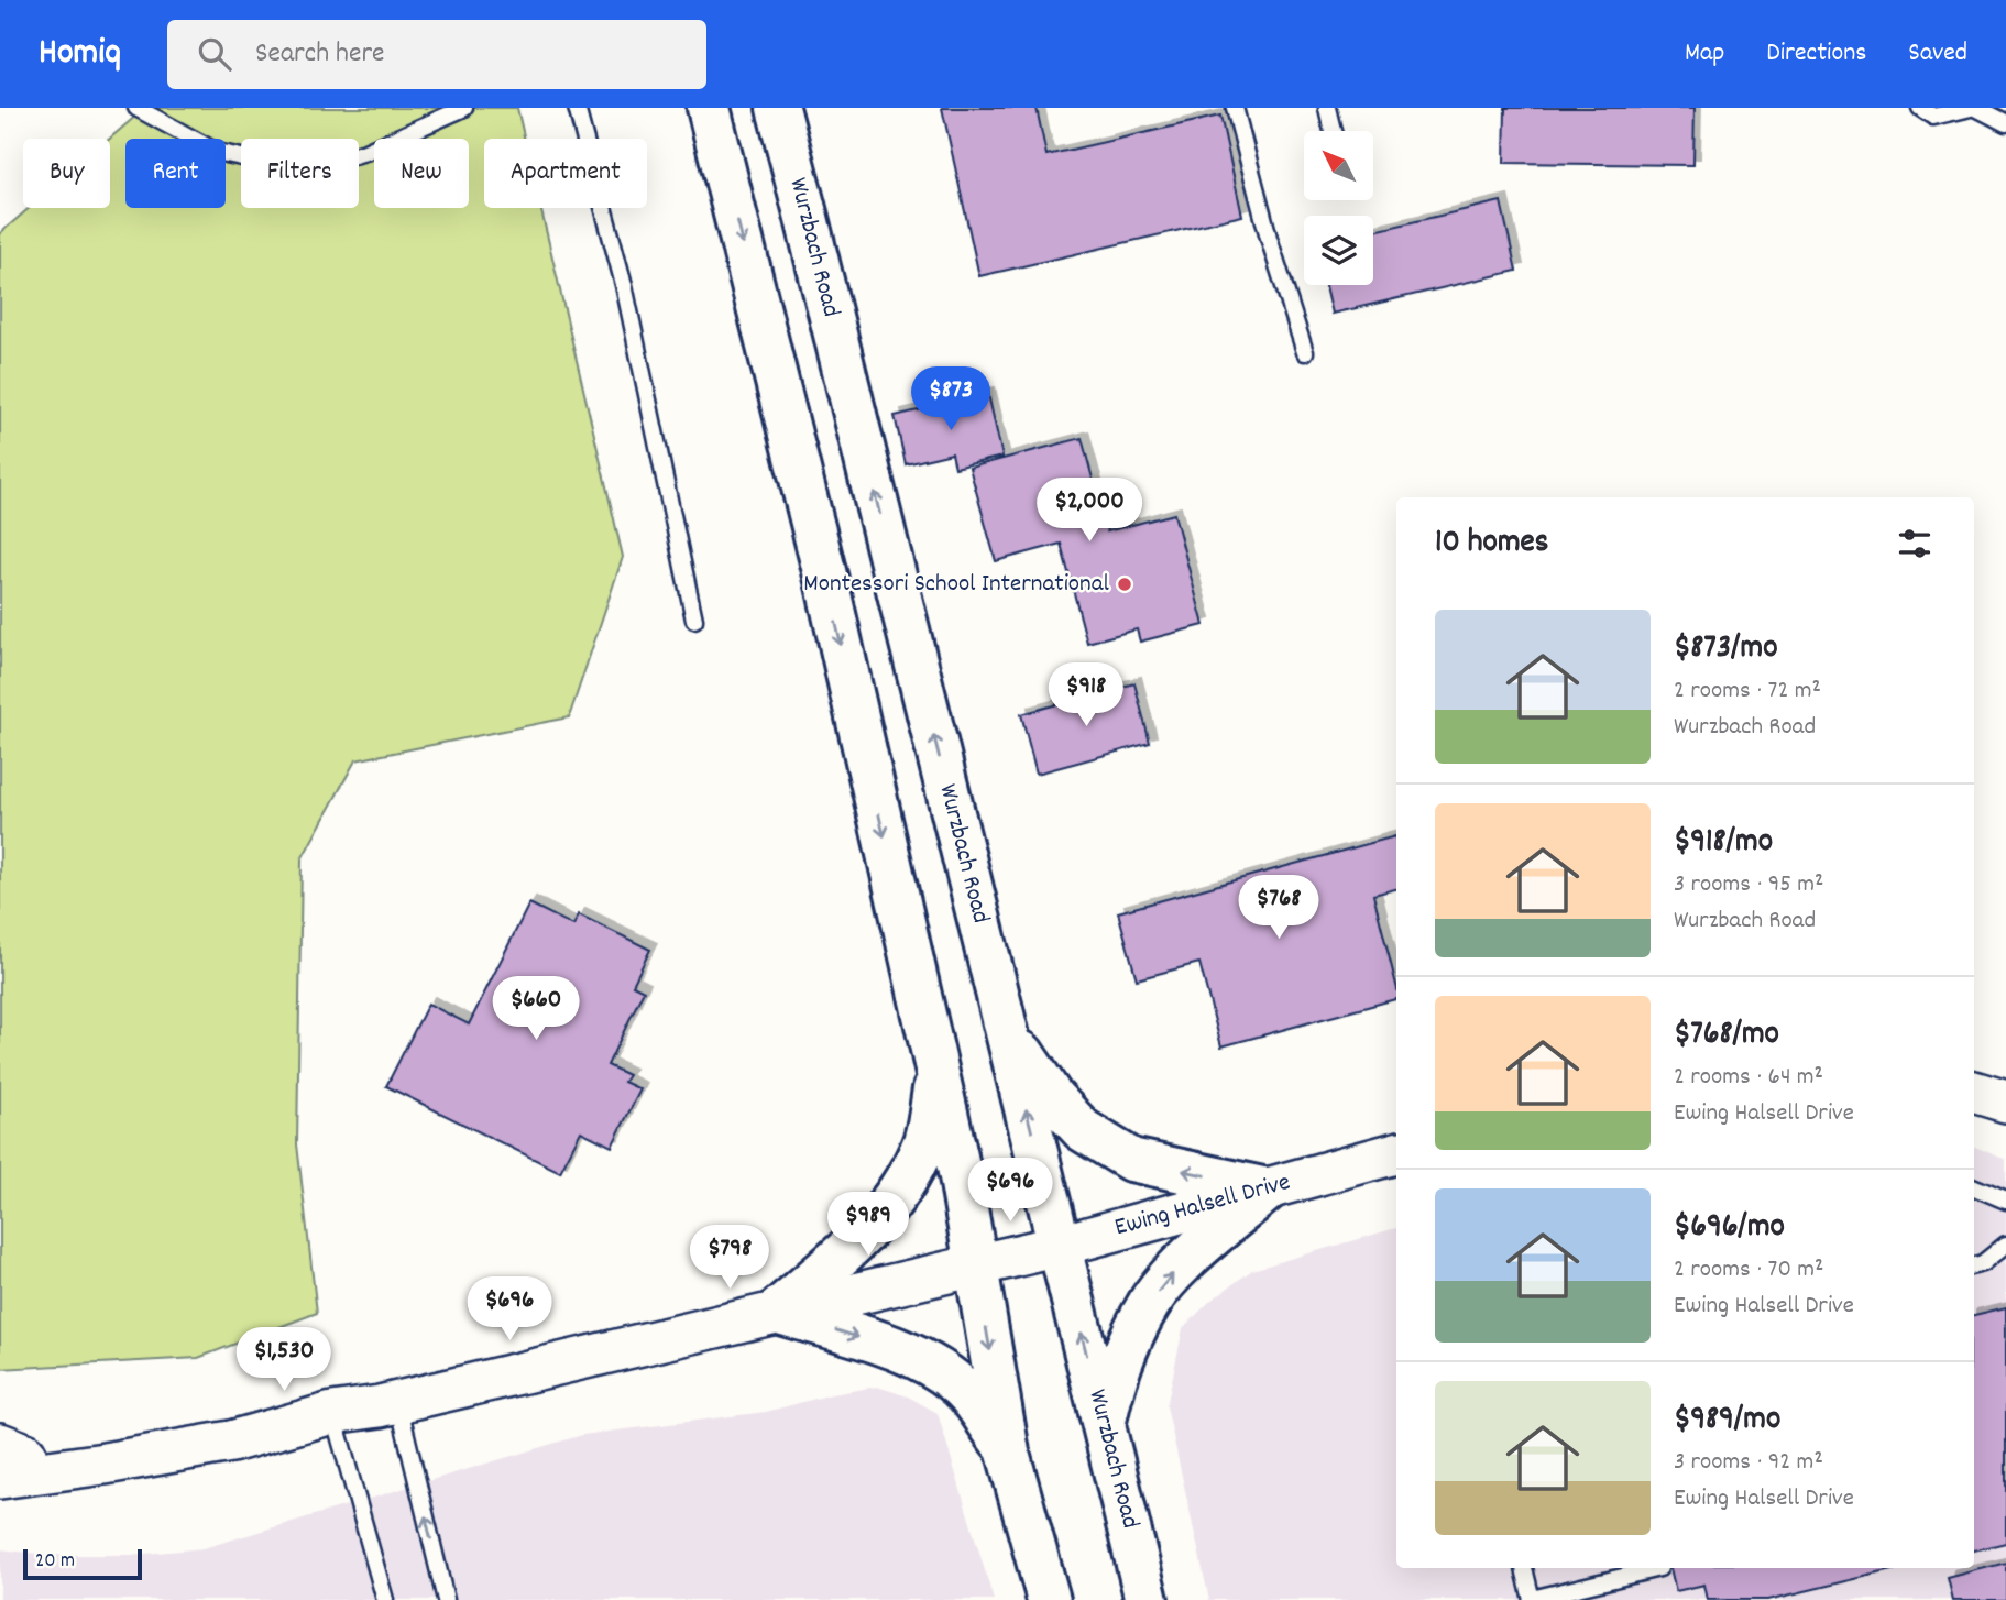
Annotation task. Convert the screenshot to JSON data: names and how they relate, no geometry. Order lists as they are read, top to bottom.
{
  "streets": {
    "main road": ["Wurzbach Road"],
    "street": ["Ewing Halsell Drive"]
  },
  "crossings": [
    ["Wurzbach Road", "Ewing Halsell Drive"]
  ],
  "places": ["Montessori School International"],
  "scale_bar": "20 m",
  "north": "top left",
  "page": {
    "header": "Homiq",
    "search": "Search here",
    "nav": ["Map", "Directions", "Saved"],
    "chip": [
      "Buy",
      "Rent",
      "Filters",
      "New",
      "Apartment"
    ],
    "price": [
      "$873",
      "$2,000",
      "$918",
      "$768",
      "$660",
      "$696",
      "$989",
      "$798",
      "$696",
      "$1,530"
    ],
    "heading": "10 homes",
    "list": [
      {
        "name": "$873/mo",
        "note": "2 rooms · 72 m² · Wurzbach Road"
      },
      {
        "name": "$918/mo",
        "note": "3 rooms · 95 m² · Wurzbach Road"
      },
      {
        "name": "$768/mo",
        "note": "2 rooms · 64 m² · Ewing Halsell Drive"
      },
      {
        "name": "$696/mo",
        "note": "2 rooms · 70 m² · Ewing Halsell Drive"
      },
      {
        "name": "$989/mo",
        "note": "3 rooms · 92 m² · Ewing Halsell Drive"
      }
    ],
    "scale": "20 m"
  }
}
